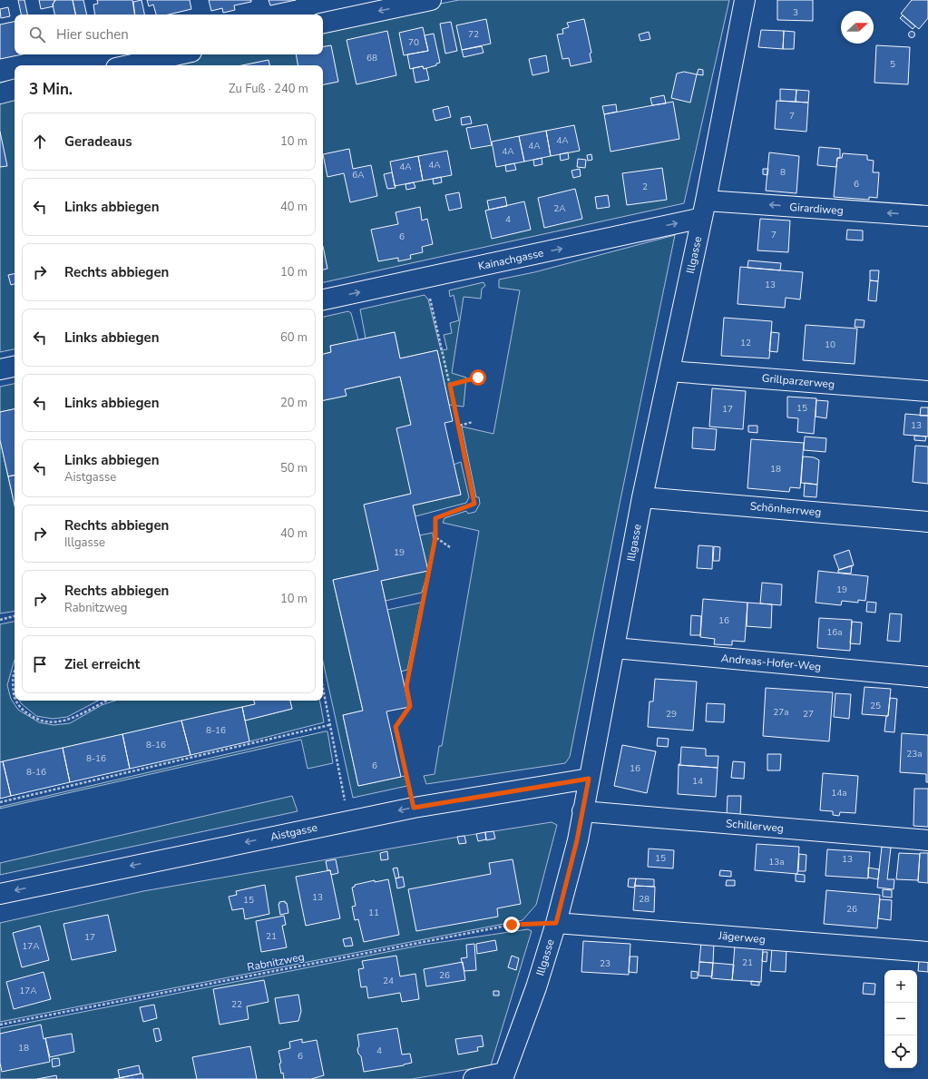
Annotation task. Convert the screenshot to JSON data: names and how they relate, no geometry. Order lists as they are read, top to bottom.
{
  "streets": {
    "street": [
      "Girardiweg",
      "Illgasse",
      "Kainachgasse",
      "Grillparzerweg",
      "Schönherrweg",
      "Andreas-Hofer-Weg",
      "Schillerweg",
      "Aistgasse",
      "Jägerweg"
    ],
    "path": ["Rabnitzweg"]
  },
  "crossings": [
    ["Girardiweg", "Illgasse"],
    ["Girardiweg", "Kainachgasse"],
    ["Illgasse", "Kainachgasse"],
    ["Illgasse", "Grillparzerweg"],
    ["Illgasse", "Schönherrweg"],
    ["Illgasse", "Andreas-Hofer-Weg"],
    ["Illgasse", "Schillerweg"],
    ["Illgasse", "Aistgasse"],
    ["Illgasse", "Jägerweg"],
    ["Illgasse", "Rabnitzweg"],
    ["Jägerweg", "Rabnitzweg"]
  ],
  "one_way": ["Girardiweg", "Kainachgasse", "Aistgasse"],
  "house_numbers": [
    "3",
    "72",
    "70",
    "68",
    "5",
    "7",
    "4A",
    "4A",
    "4A",
    "4A",
    "4A",
    "8",
    "6A",
    "6",
    "2",
    "2A",
    "4",
    "7",
    "6",
    "13",
    "12",
    "10",
    "15",
    "17",
    "13",
    "18",
    "19",
    "19",
    "16",
    "16a",
    "25",
    "27a",
    "29",
    "27",
    "8-16",
    "8-16",
    "23a",
    "8-16",
    "6",
    "16",
    "8-16",
    "14",
    "14a",
    "15",
    "13",
    "13a",
    "13",
    "28",
    "15",
    "26",
    "11",
    "21",
    "17",
    "17A",
    "21",
    "23",
    "26",
    "24",
    "17A",
    "22",
    "18",
    "4",
    "6"
  ],
  "north": "right",
  "page": {
    "search": "Hier suchen",
    "heading": ["3 Min.", "Zu Fuß · 240 m"],
    "list": [
      ["Geradeaus", "10 m"],
      ["Links abbiegen", "40 m"],
      ["Rechts abbiegen", "10 m"],
      ["Links abbiegen", "60 m"],
      ["Links abbiegen", "20 m"],
      ["Links abbiegen", "Aistgasse", "50 m"],
      ["Rechts abbiegen", "Illgasse", "40 m"],
      ["Rechts abbiegen", "Rabnitzweg", "10 m"],
      "Ziel erreicht"
    ],
    "map_buttons": ["+", "−"]
  }
}
